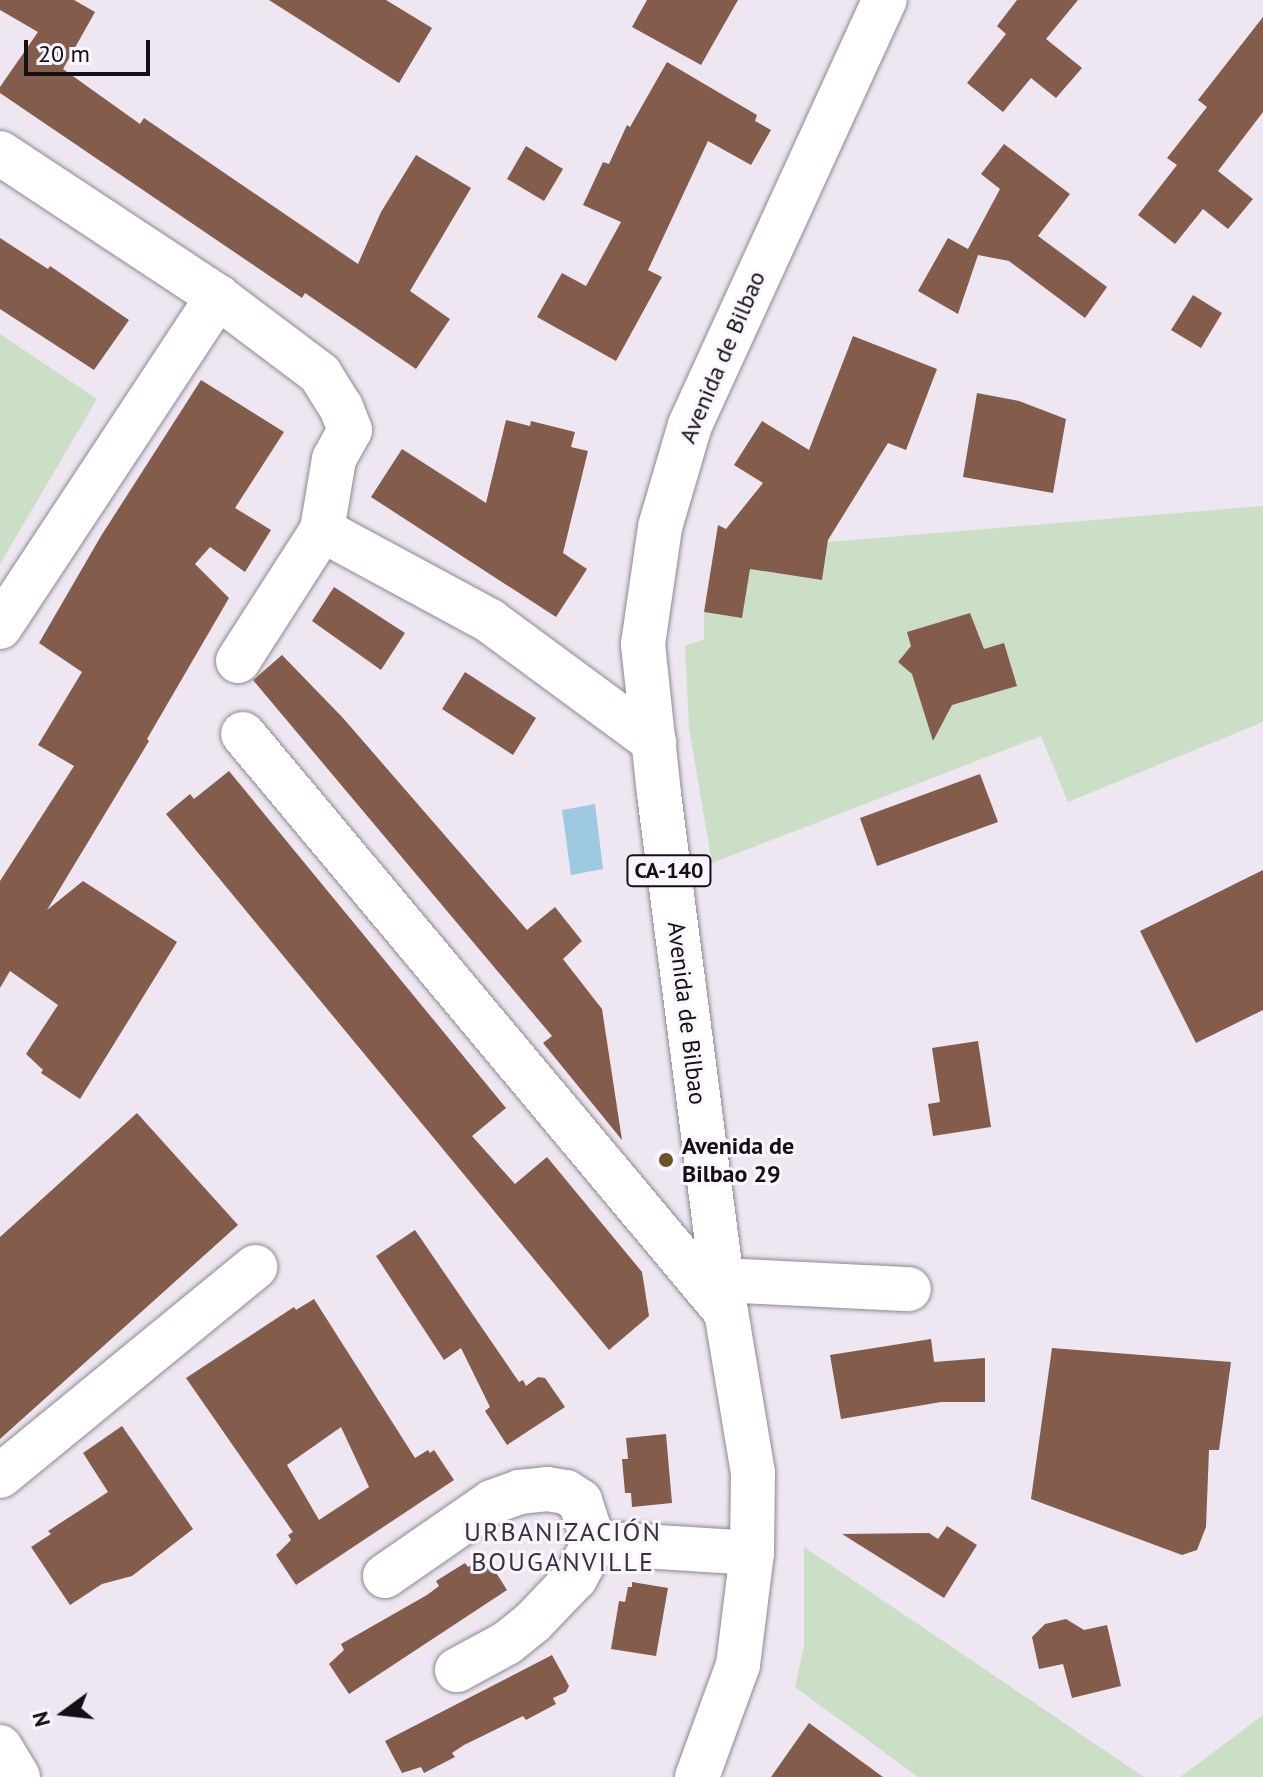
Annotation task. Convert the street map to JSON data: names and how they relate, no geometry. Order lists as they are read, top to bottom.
{
  "streets": {
    "street": ["Avenida de Bilbao", "CA-140"]
  },
  "districts": ["URBANIZACIÓN BOUGANVILLE"],
  "places": ["Avenida de Bilbao 29"],
  "scale_bar": "20 m",
  "north": "left"
}
